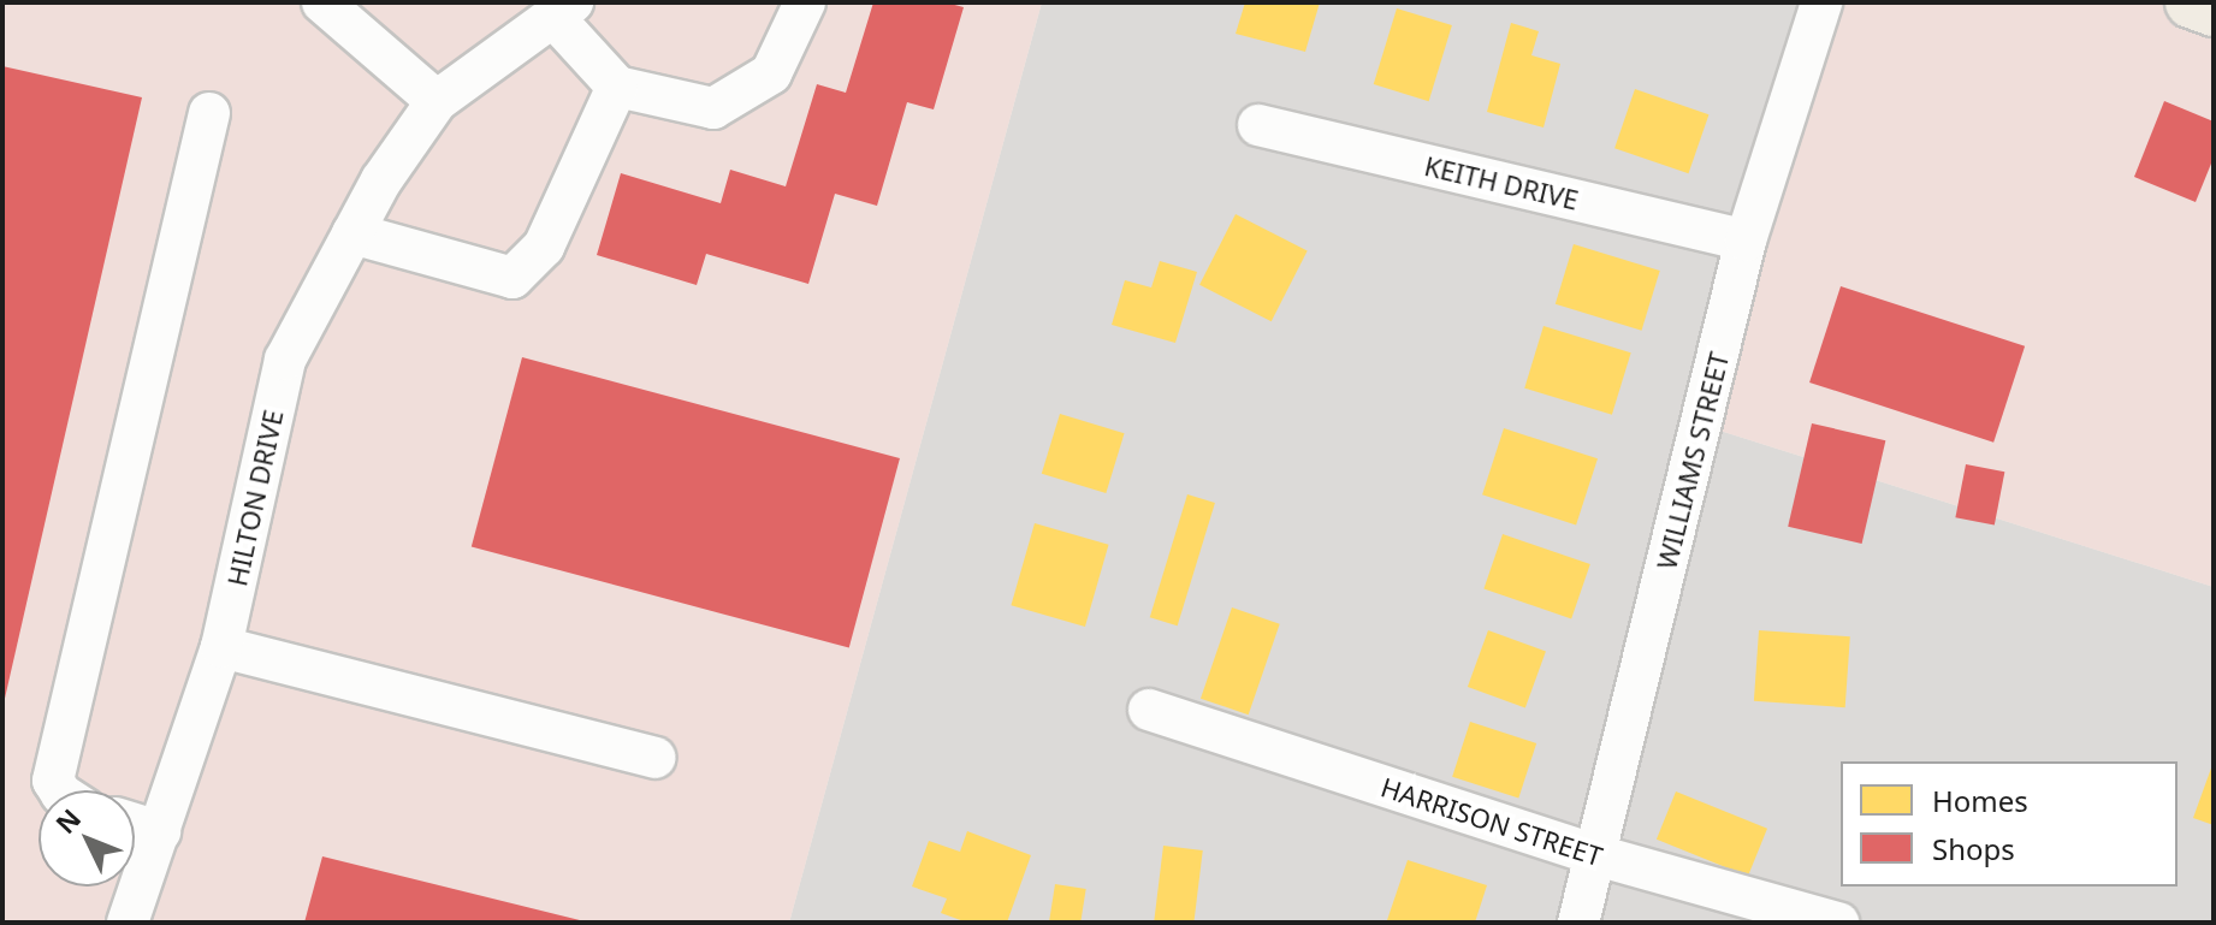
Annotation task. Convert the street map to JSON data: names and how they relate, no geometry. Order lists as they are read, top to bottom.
{
  "streets": {
    "street": [
      "KEITH DRIVE",
      "WILLIAMS STREET",
      "HILTON DRIVE",
      "HARRISON STREET"
    ]
  },
  "crossings": [
    ["KEITH DRIVE", "WILLIAMS STREET"],
    ["WILLIAMS STREET", "HARRISON STREET"]
  ],
  "legend": ["Homes", "Shops"],
  "north": "top left"
}
